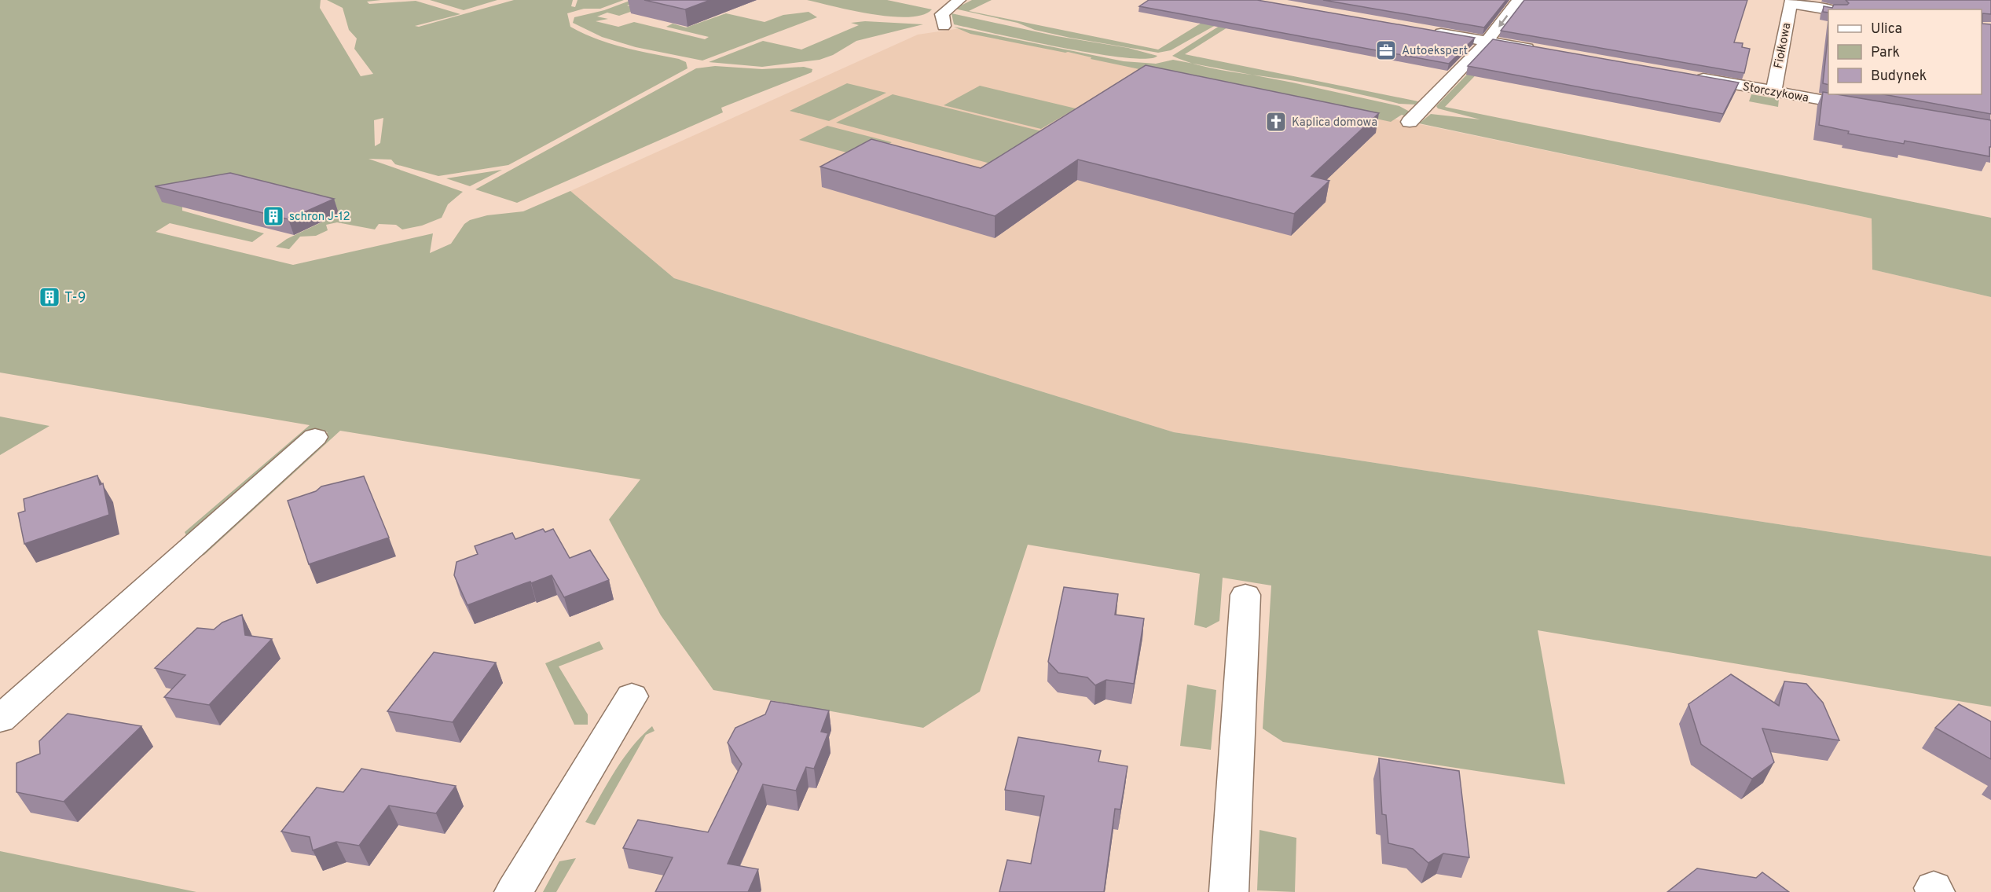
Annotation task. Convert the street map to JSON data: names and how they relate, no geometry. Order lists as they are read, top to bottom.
{
  "streets": {
    "street": ["Fiołkowa", "Storczykowa"]
  },
  "crossings": [
    ["Fiołkowa", "Storczykowa"]
  ],
  "places": {
    "office": ["Autoekspert"],
    "church": ["Kaplica domowa"],
    "building": ["schron J-12", "T-9"]
  },
  "legend": ["Ulica", "Park", "Budynek"]
}
